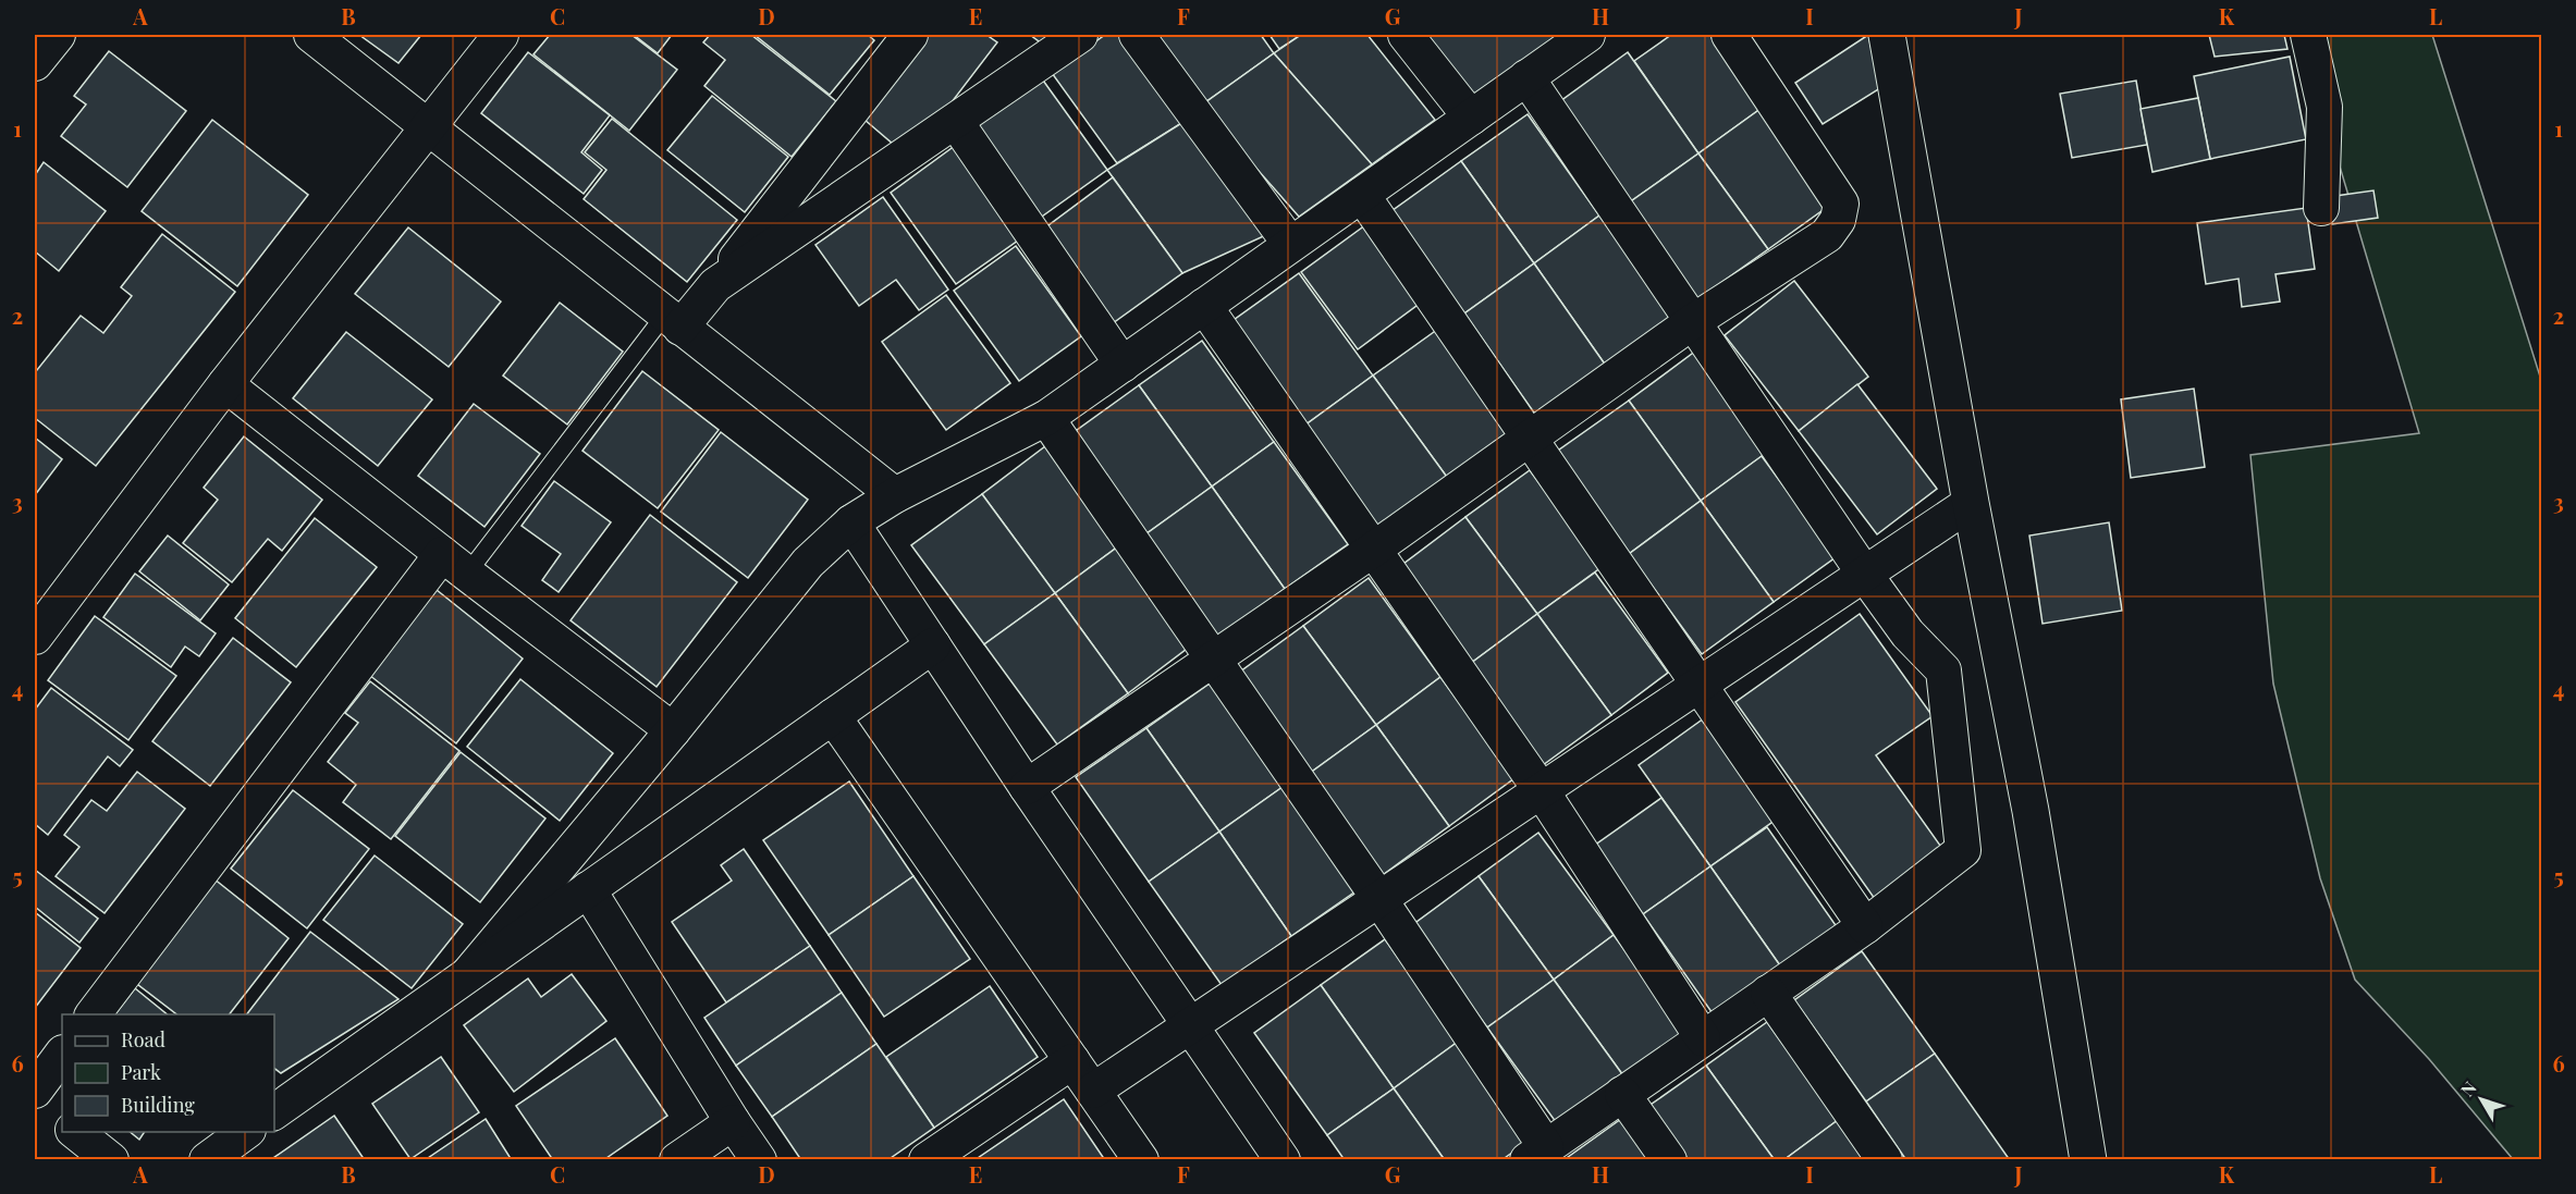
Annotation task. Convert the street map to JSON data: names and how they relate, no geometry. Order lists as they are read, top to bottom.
{
  "legend": ["Road", "Park", "Building"],
  "north": "top left",
  "grid": {
    "columns": [
      "A",
      "B",
      "C",
      "D",
      "E",
      "F",
      "G",
      "H",
      "I",
      "J",
      "K",
      "L"
    ],
    "rows": [
      "1",
      "2",
      "3",
      "4",
      "5",
      "6"
    ]
  }
}
